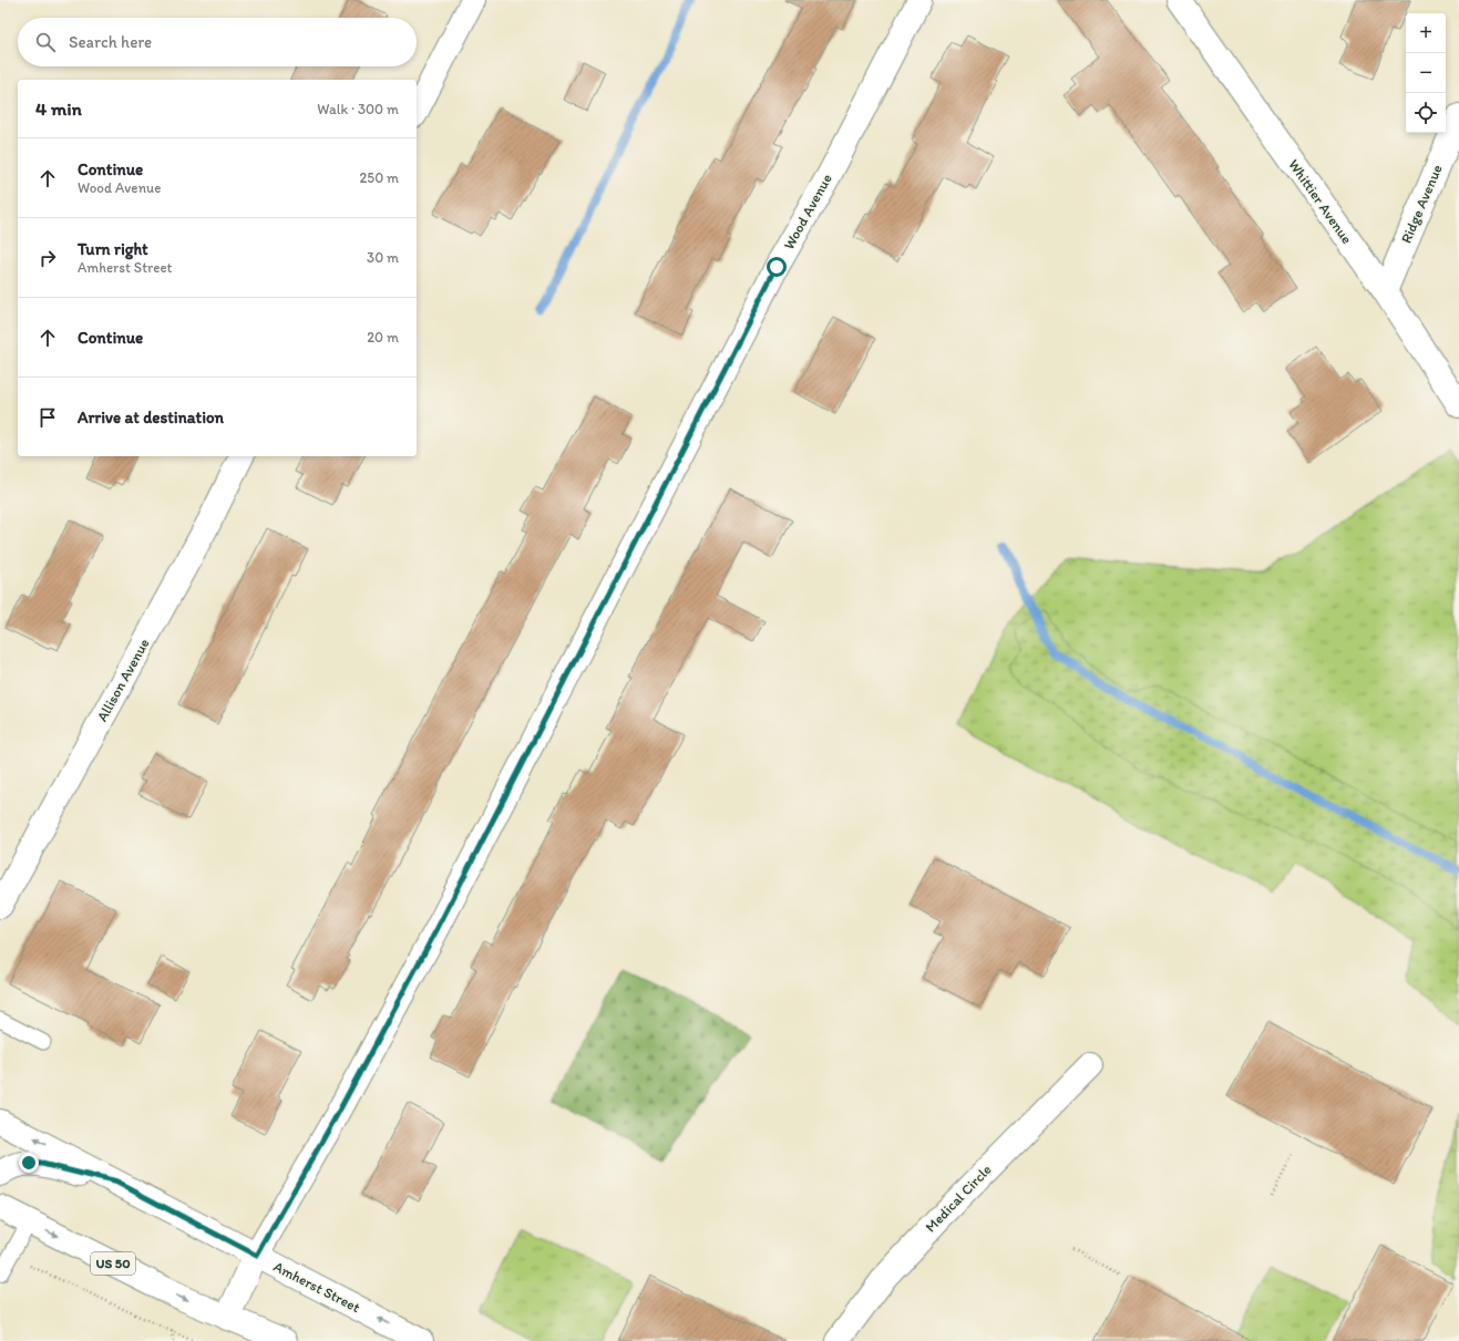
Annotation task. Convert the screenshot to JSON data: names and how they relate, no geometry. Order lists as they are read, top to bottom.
{
  "streets": {
    "street": [
      "Whittier Avenue",
      "Ridge Avenue",
      "Wood Avenue",
      "Allison Avenue",
      "Medical Circle",
      "US 50",
      "Amherst Street"
    ]
  },
  "crossings": [
    ["Whittier Avenue", "Ridge Avenue"],
    ["Wood Avenue", "US 50"],
    ["Wood Avenue", "Amherst Street"]
  ],
  "page": {
    "map_buttons": ["+", "−"],
    "search": "Search here",
    "heading": ["4 min", "Walk · 300 m"],
    "list": [
      ["Continue", "Wood Avenue", "250 m"],
      ["Turn right", "Amherst Street", "30 m"],
      ["Continue", "20 m"],
      "Arrive at destination"
    ]
  }
}
